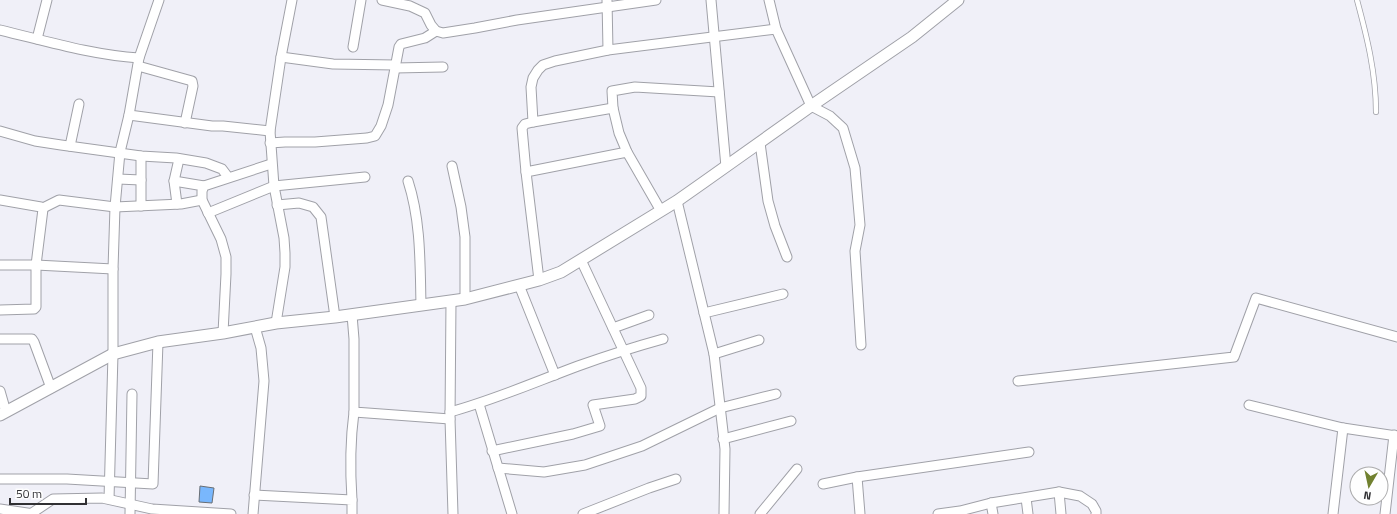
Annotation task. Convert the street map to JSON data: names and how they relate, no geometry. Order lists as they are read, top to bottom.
{
  "scale_bar": "50 m",
  "north": "bottom"
}
